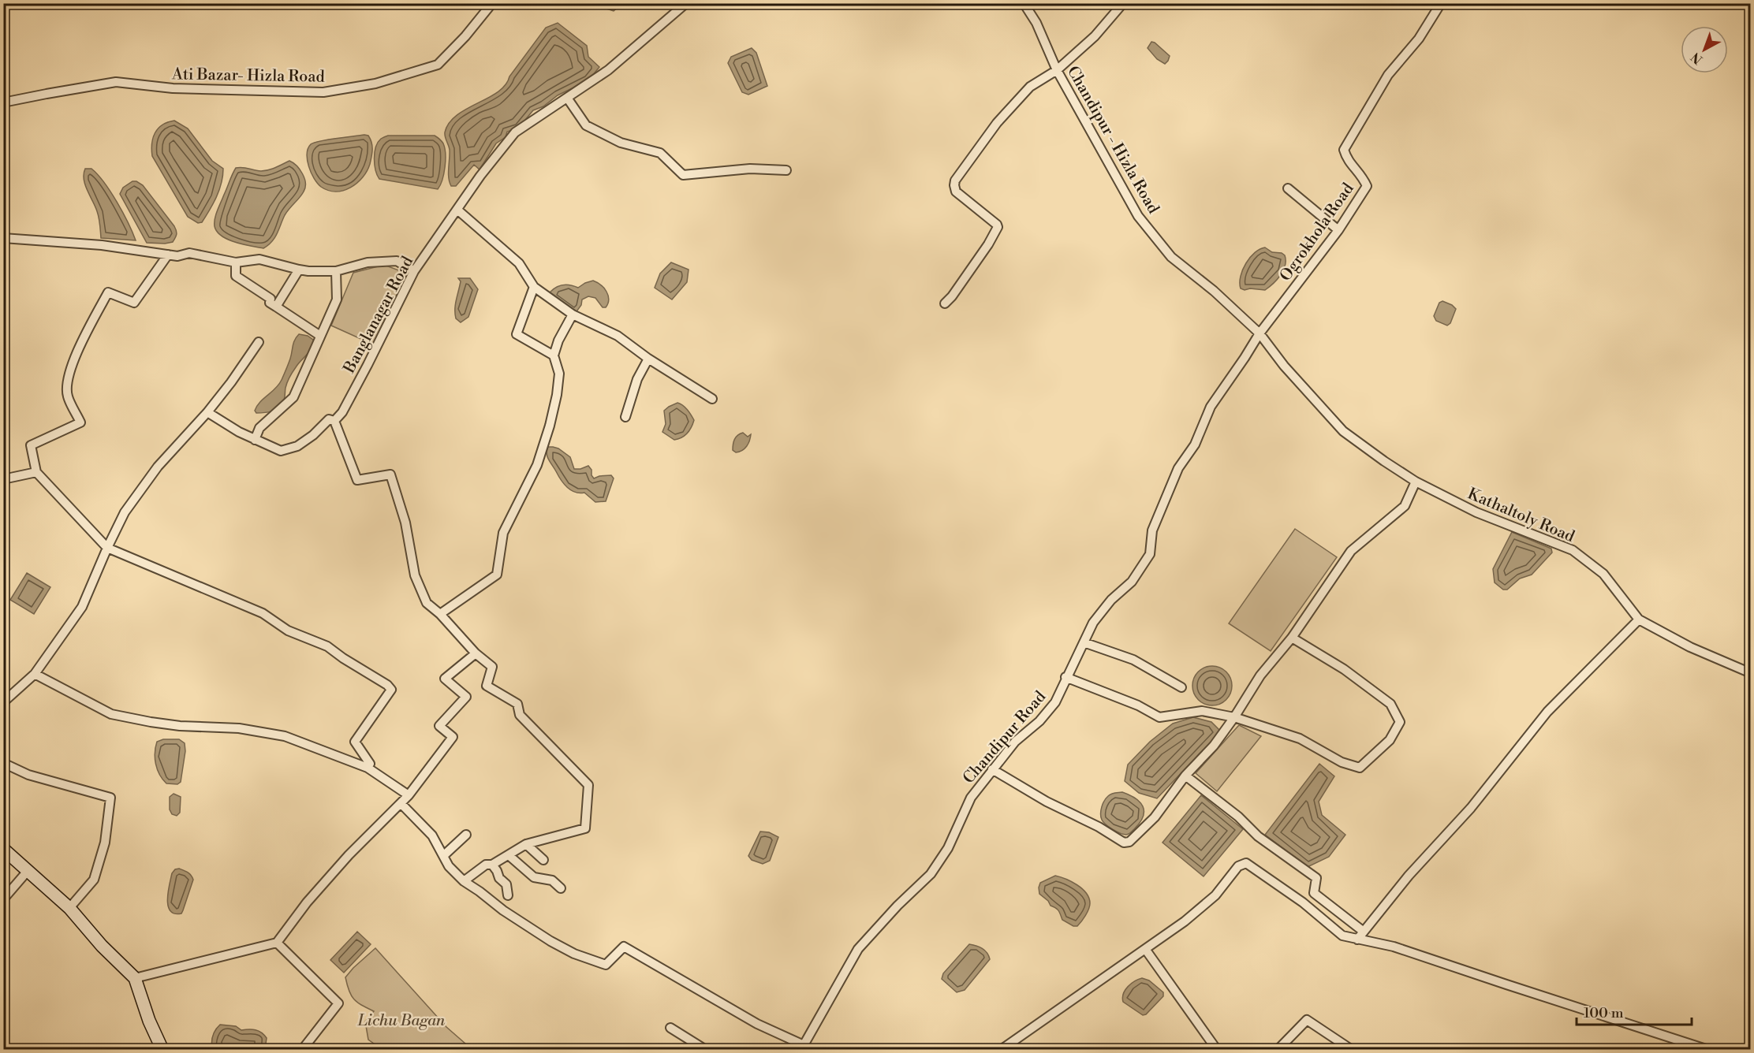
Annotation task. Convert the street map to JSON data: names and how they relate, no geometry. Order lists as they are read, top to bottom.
{
  "streets": {
    "street": [
      "Ati Bazar- Hizla Road",
      "Chandipur - Hizla Road",
      "Ogrokhola Road",
      "Banglanagar Road",
      "Kathaltoly Road",
      "Chandipur Road"
    ]
  },
  "crossings": [
    ["Chandipur - Hizla Road", "Ogrokhola Road"],
    ["Chandipur - Hizla Road", "Kathaltoly Road"],
    ["Chandipur - Hizla Road", "Chandipur Road"],
    ["Ogrokhola Road", "Chandipur Road"]
  ],
  "parks": ["Lichu Bagan"],
  "scale_bar": "100 m",
  "north": "bottom left"
}
